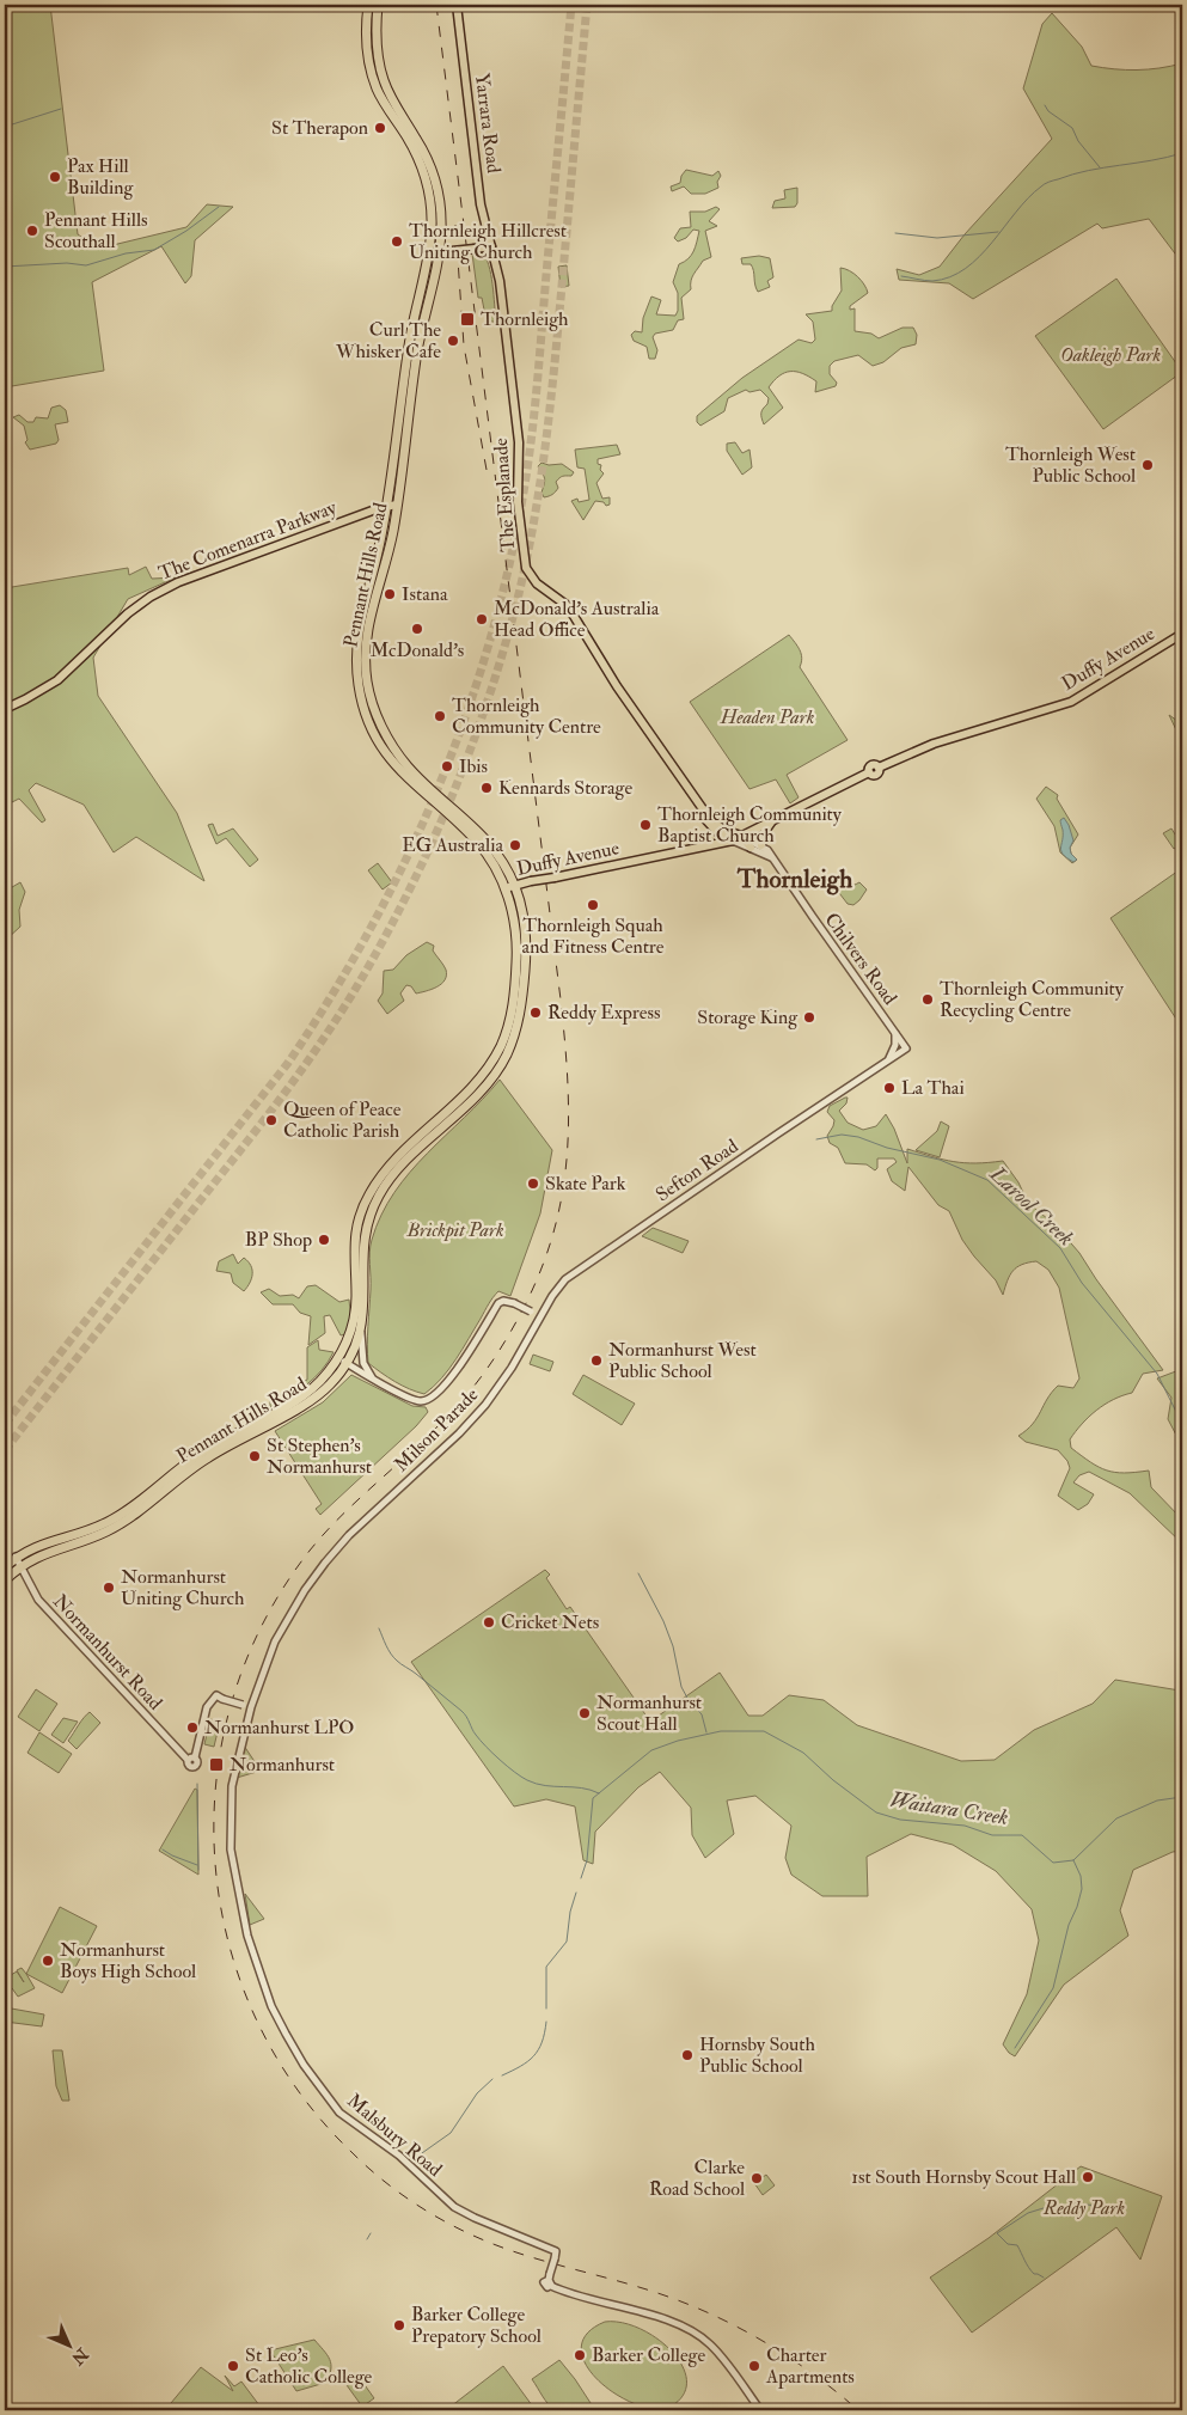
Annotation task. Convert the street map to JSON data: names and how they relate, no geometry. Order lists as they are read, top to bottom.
{
  "streets": {
    "highway": ["Pennant Hills Road"],
    "main road": [
      "Yarrara Road",
      "The Esplanade",
      "The Comenarra Parkway",
      "Duffy Avenue"
    ],
    "street": [
      "Chilvers Road",
      "Sefton Road",
      "Milson Parade",
      "Normanhurst Road",
      "Malsbury Road"
    ]
  },
  "crossings": [
    ["Yarrara Road", "The Esplanade"],
    ["The Esplanade", "Duffy Avenue"],
    ["The Esplanade", "Chilvers Road"],
    ["The Comenarra Parkway", "Pennant Hills Road"],
    ["Pennant Hills Road", "Duffy Avenue"],
    ["Pennant Hills Road", "Normanhurst Road"],
    ["Duffy Avenue", "Chilvers Road"],
    ["Chilvers Road", "Sefton Road"],
    ["Sefton Road", "Milson Parade"],
    ["Milson Parade", "Normanhurst Road"],
    ["Milson Parade", "Malsbury Road"],
    ["Normanhurst Road", "Malsbury Road"]
  ],
  "districts": ["Thornleigh"],
  "water": ["Larool Creek", "Waitara Creek"],
  "parks": [
    "Oakleigh Park",
    "Headen Park",
    "Brickpit Park",
    "Reddy Park"
  ],
  "places": {
    "other": [
      "St Therapon",
      "Pax Hill Building",
      "Pennant Hills Scouthall",
      "Thornleigh Hillcrest Uniting Church",
      "Curl The Whisker Cafe",
      "Thornleigh West Public School",
      "Istana",
      "McDonald's Australia Head Office",
      "McDonald's",
      "Thornleigh Community Centre",
      "Ibis",
      "Kennards Storage",
      "Thornleigh Community Baptist Church",
      "EG Australia",
      "Thornleigh Squah and Fitness Centre",
      "Thornleigh Community Recycling Centre",
      "Reddy Express",
      "Storage King",
      "La Thai",
      "Queen of Peace Catholic Parish",
      "Skate Park",
      "BP Shop",
      "Normanhurst West Public School",
      "St Stephen's Normanhurst",
      "Normanhurst Uniting Church",
      "Cricket Nets",
      "Normanhurst Scout Hall",
      "Normanhurst LPO",
      "Normanhurst Boys High School",
      "Hornsby South Public School",
      "1st South Hornsby Scout Hall",
      "Clarke Road School",
      "Barker College Prepatory School",
      "Barker College",
      "St Leo's Catholic College",
      "Charter Apartments"
    ],
    "transit": ["Thornleigh", "Normanhurst"]
  },
  "north": "bottom right"
}
